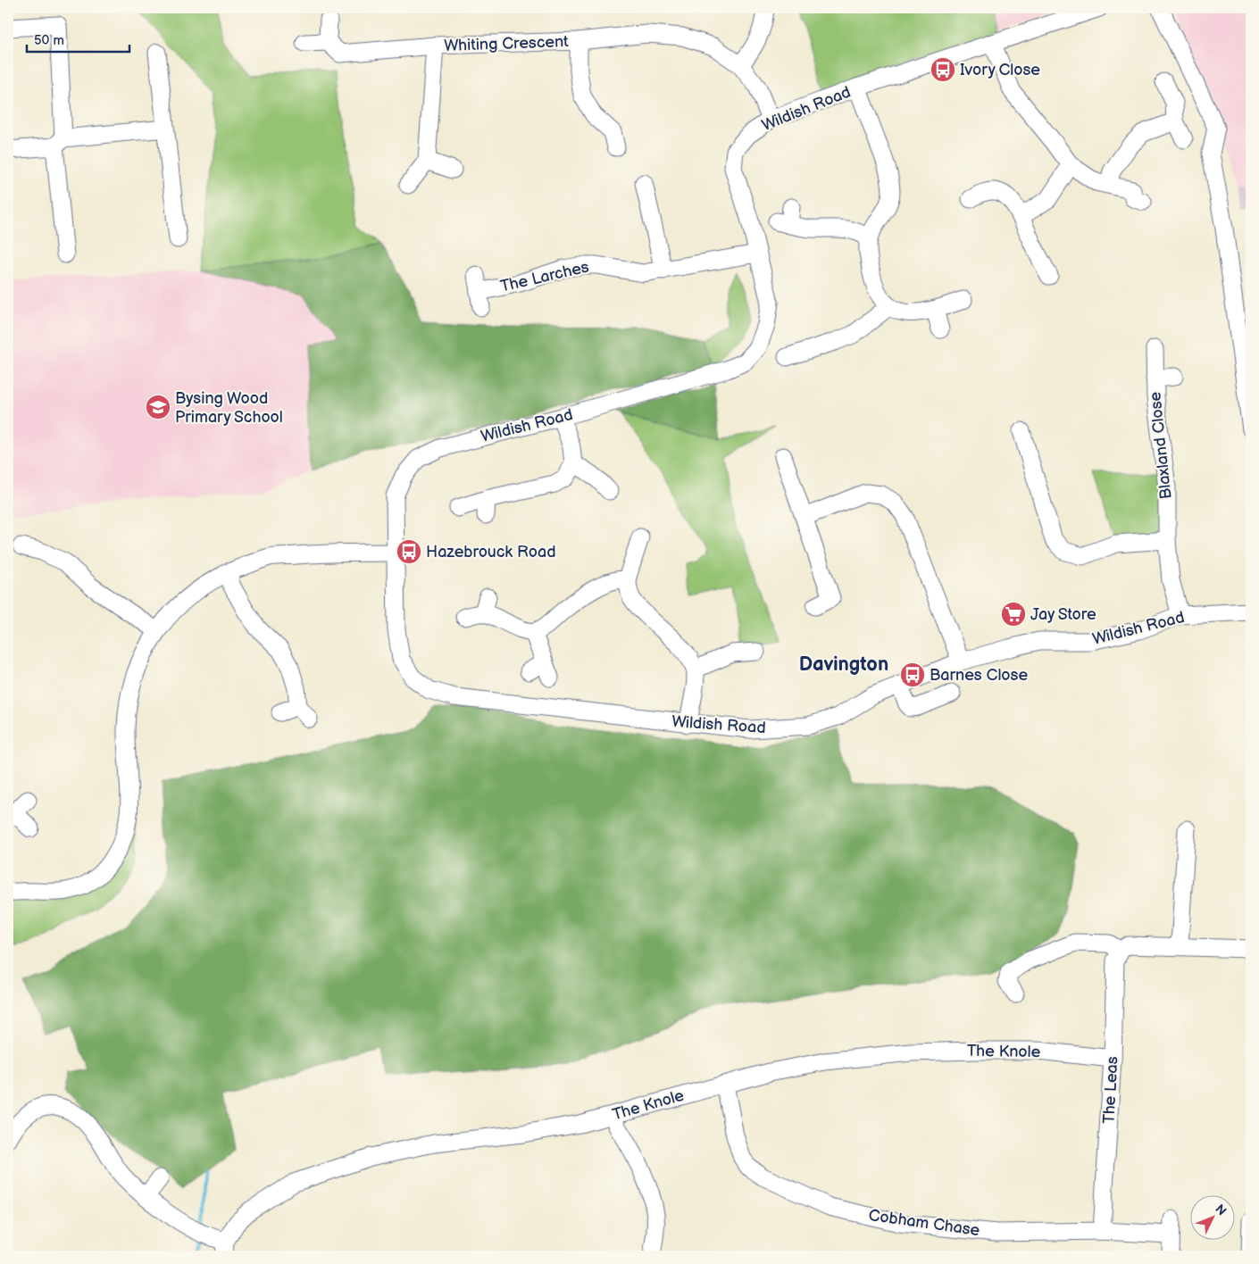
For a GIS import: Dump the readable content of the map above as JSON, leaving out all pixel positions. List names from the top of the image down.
{
  "streets": {
    "street": [
      "Whiting Crescent",
      "Wildish Road",
      "The Larches",
      "Blaxland Close",
      "The Knole",
      "The Leas",
      "Cobham Chase"
    ]
  },
  "crossings": [
    ["Whiting Crescent", "Wildish Road"],
    ["Wildish Road", "The Larches"],
    ["Wildish Road", "Blaxland Close"],
    ["The Knole", "The Leas"],
    ["The Knole", "Cobham Chase"],
    ["The Leas", "Cobham Chase"]
  ],
  "districts": ["Davington"],
  "places": {
    "bus stop": ["Ivory Close", "Hazebrouck Road", "Barnes Close"],
    "school or university": ["Bysing Wood Primary School"],
    "supermarket": ["Jay Store"]
  },
  "scale_bar": "50 m",
  "north": "top right"
}
